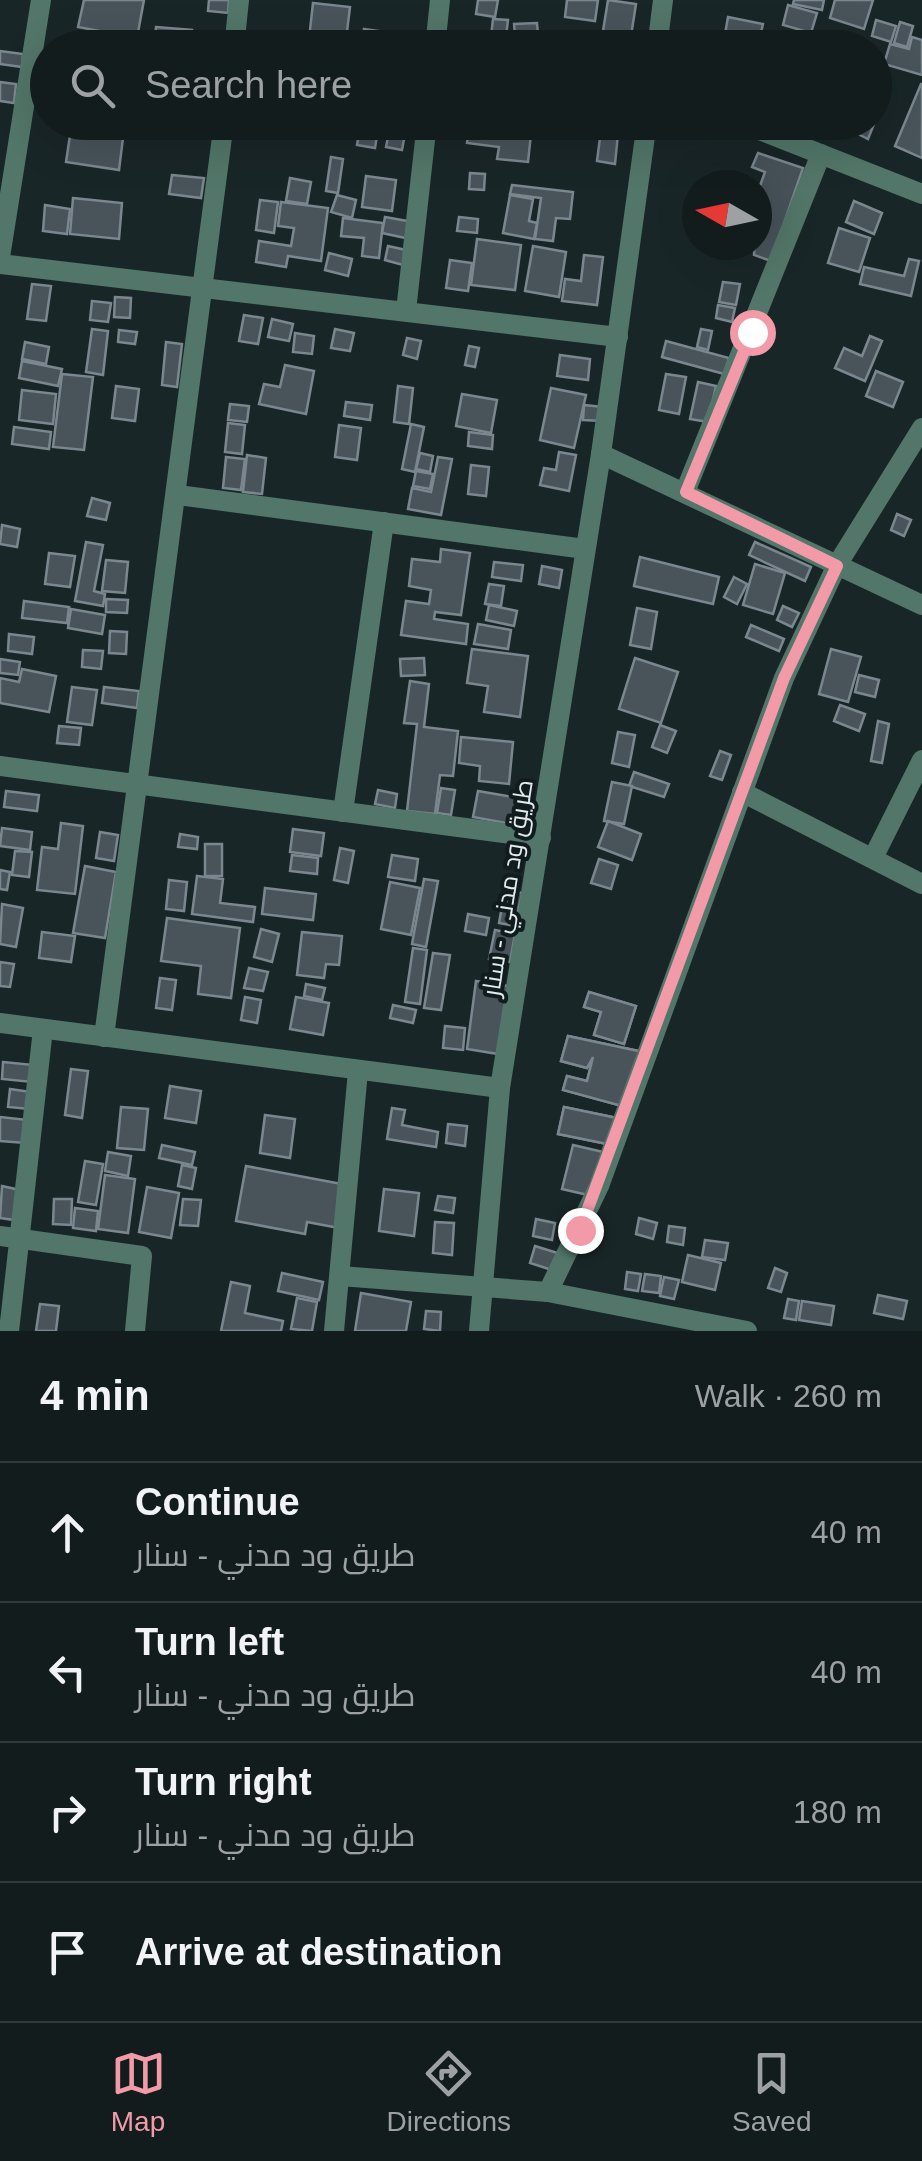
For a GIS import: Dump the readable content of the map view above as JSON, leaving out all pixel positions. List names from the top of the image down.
{
  "streets": {
    "street": ["طريق ود مدني - سنار"]
  },
  "north": "left",
  "page": {
    "search": "Search here",
    "heading": ["4 min", "Walk · 260 m"],
    "list": [
      ["Continue", "طريق ود مدني - سنار", "40 m"],
      ["Turn left", "طريق ود مدني - سنار", "40 m"],
      ["Turn right", "طريق ود مدني - سنار", "180 m"],
      "Arrive at destination"
    ],
    "nav": ["Map", "Directions", "Saved"]
  }
}
